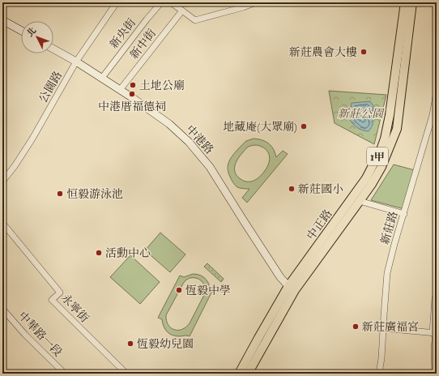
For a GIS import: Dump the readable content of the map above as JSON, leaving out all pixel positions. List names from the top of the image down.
{
  "streets": {
    "main road": ["1甲", "中正路"],
    "street": [
      "新央街",
      "新中街",
      "公園路",
      "中港路",
      "新莊路",
      "永寧街",
      "中華路一段"
    ]
  },
  "crossings": [
    ["新央街", "中港路"],
    ["新中街", "中港路"],
    ["公園路", "中港路"],
    ["中港路", "中正路"]
  ],
  "parks": ["新莊公園"],
  "places": [
    "新莊農會大樓",
    "土地公廟",
    "中港厝福德祠",
    "地藏庵(大眾廟)",
    "新莊國小",
    "恒毅游泳池",
    "活動中心",
    "恆毅中學",
    "新莊廣福宮",
    "恆毅幼兒園"
  ],
  "north": "top left"
}
